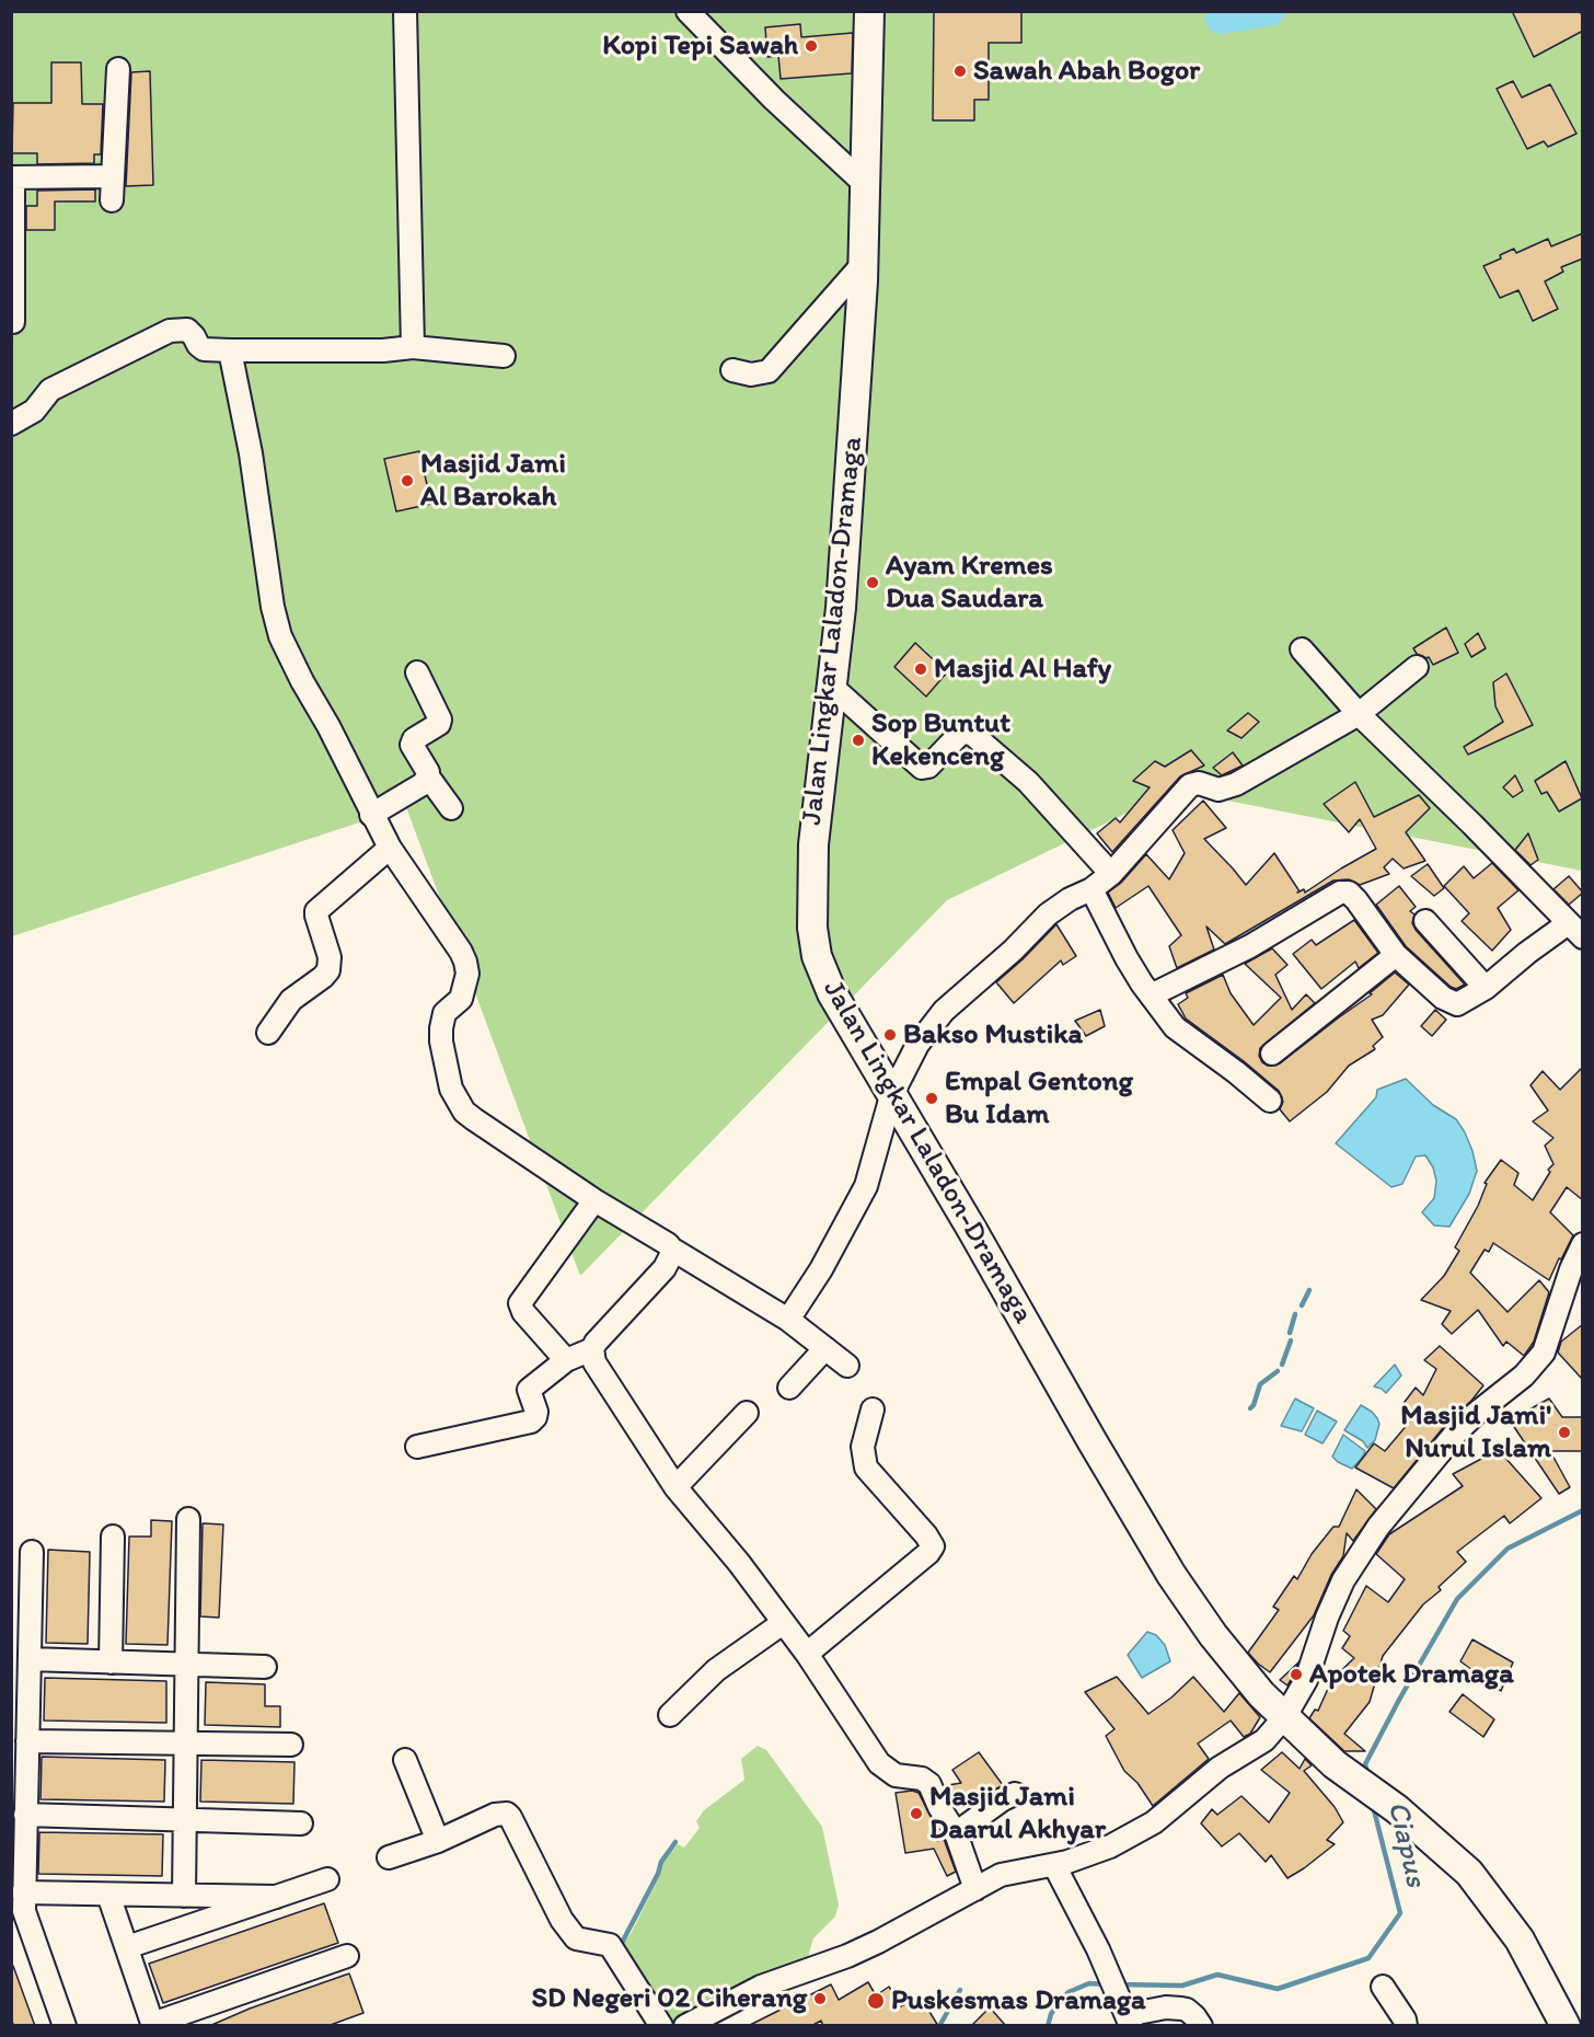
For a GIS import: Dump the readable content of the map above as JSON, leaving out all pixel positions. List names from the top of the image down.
{
  "streets": {
    "main road": ["Jalan Lingkar Laladon-Dramaga"]
  },
  "water": ["Ciapus"],
  "places": [
    "Kopi Tepi Sawah",
    "Sawah Abah Bogor",
    "Masjid Jami Al Barokah",
    "Ayam Kremes Dua Saudara",
    "Masjid Al Hafy",
    "Sop Buntut Kekenceng",
    "Bakso Mustika",
    "Empal Gentong Bu Idam",
    "Masjid Jami' Nurul Islam",
    "Apotek Dramaga",
    "Masjid Jami Daarul Akhyar",
    "SD Negeri 02 Ciherang",
    "Puskesmas Dramaga"
  ]
}
